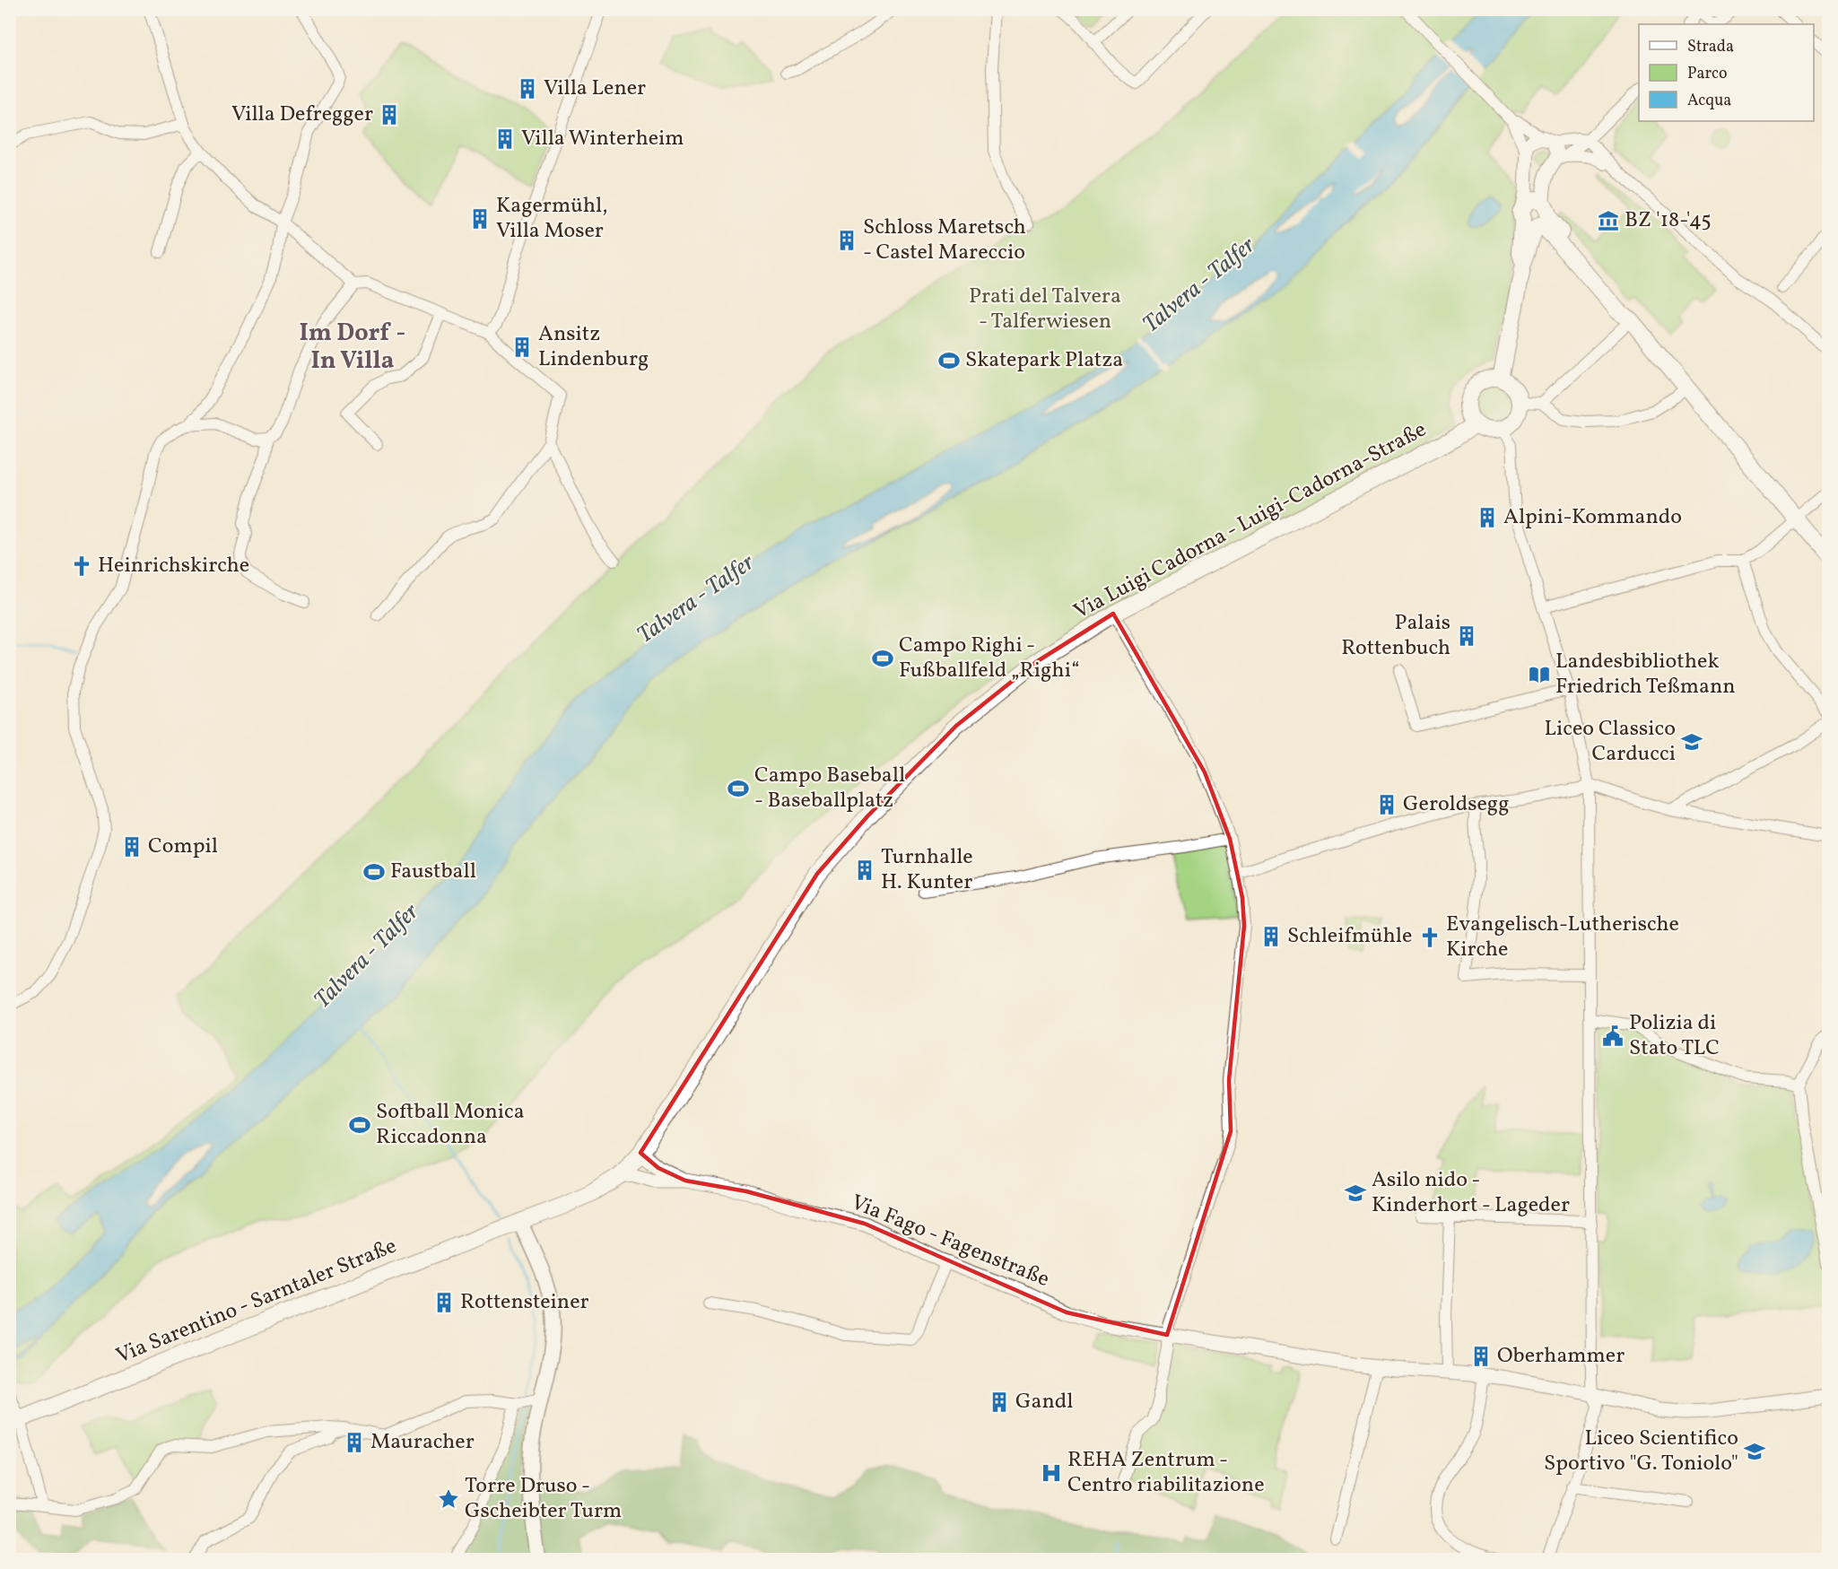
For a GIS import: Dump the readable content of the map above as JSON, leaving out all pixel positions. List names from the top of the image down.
{
  "streets": {
    "main road": ["Via Luigi Cadorna - Luigi-Cadorna-Straße", "Via Sarentino - Sarntaler Straße"],
    "street": ["Via Fago - Fagenstraße"]
  },
  "crossings": [
    ["Via Luigi Cadorna - Luigi-Cadorna-Straße", "Via Fago - Fagenstraße"],
    ["Via Luigi Cadorna - Luigi-Cadorna-Straße", "Via Sarentino - Sarntaler Straße"],
    ["Via Fago - Fagenstraße", "Via Sarentino - Sarntaler Straße"]
  ],
  "districts": ["Im Dorf - In Villa"],
  "water": ["Talvera - Talfer"],
  "parks": ["Prati del Talvera - Talferwiesen"],
  "places": {
    "building": [
      "Villa Lener",
      "Villa Defregger",
      "Villa Winterheim",
      "Kagermühl, Villa Moser",
      "Schloss Maretsch - Castel Mareccio",
      "Ansitz Lindenburg",
      "Alpini-Kommando",
      "Palais Rottenbuch",
      "Geroldsegg",
      "Compil",
      "Turnhalle H. Kunter",
      "Schleifmühle",
      "Rottensteiner",
      "Oberhammer",
      "Gandl",
      "Mauracher"
    ],
    "museum": ["BZ '18-'45"],
    "sports": [
      "Skatepark Platza",
      "Campo Righi - Fußballfeld „Righi“",
      "Campo Baseball - Baseballplatz",
      "Faustball",
      "Softball Monica Riccadonna"
    ],
    "church": ["Heinrichskirche", "Evangelisch-Lutherische Kirche"],
    "library": ["Landesbibliothek Friedrich Teßmann"],
    "school or university": ["Liceo Classico Carducci", "Asilo nido - Kinderhort - Lageder", "Liceo Scientifico Sportivo \"G. Toniolo\""],
    "public building": ["Polizia di Stato TLC"],
    "hospital": ["REHA Zentrum - Centro riabilitazione"],
    "place": ["Torre Druso - Gscheibter Turm"]
  },
  "legend": ["Strada", "Parco", "Acqua"]
}
